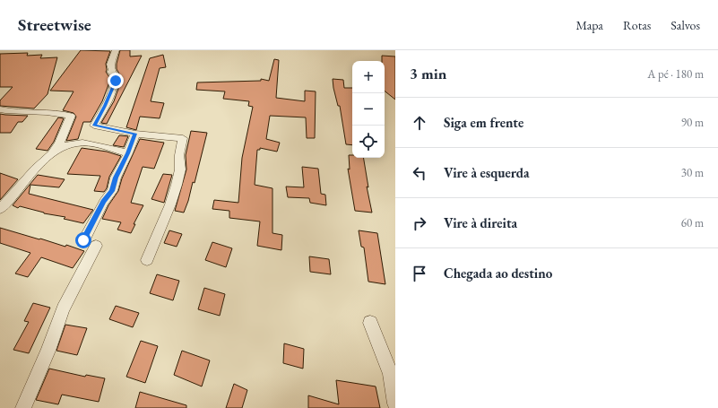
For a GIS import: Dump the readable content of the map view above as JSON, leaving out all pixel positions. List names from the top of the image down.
{
  "page": {
    "header": "Streetwise",
    "nav": ["Mapa", "Rotas", "Salvos"],
    "heading": ["3 min", "A pé · 180 m"],
    "map_buttons": ["+", "−"],
    "list": [
      ["Siga em frente", "90 m"],
      ["Vire à esquerda", "30 m"],
      ["Vire à direita", "60 m"],
      "Chegada ao destino"
    ]
  }
}
